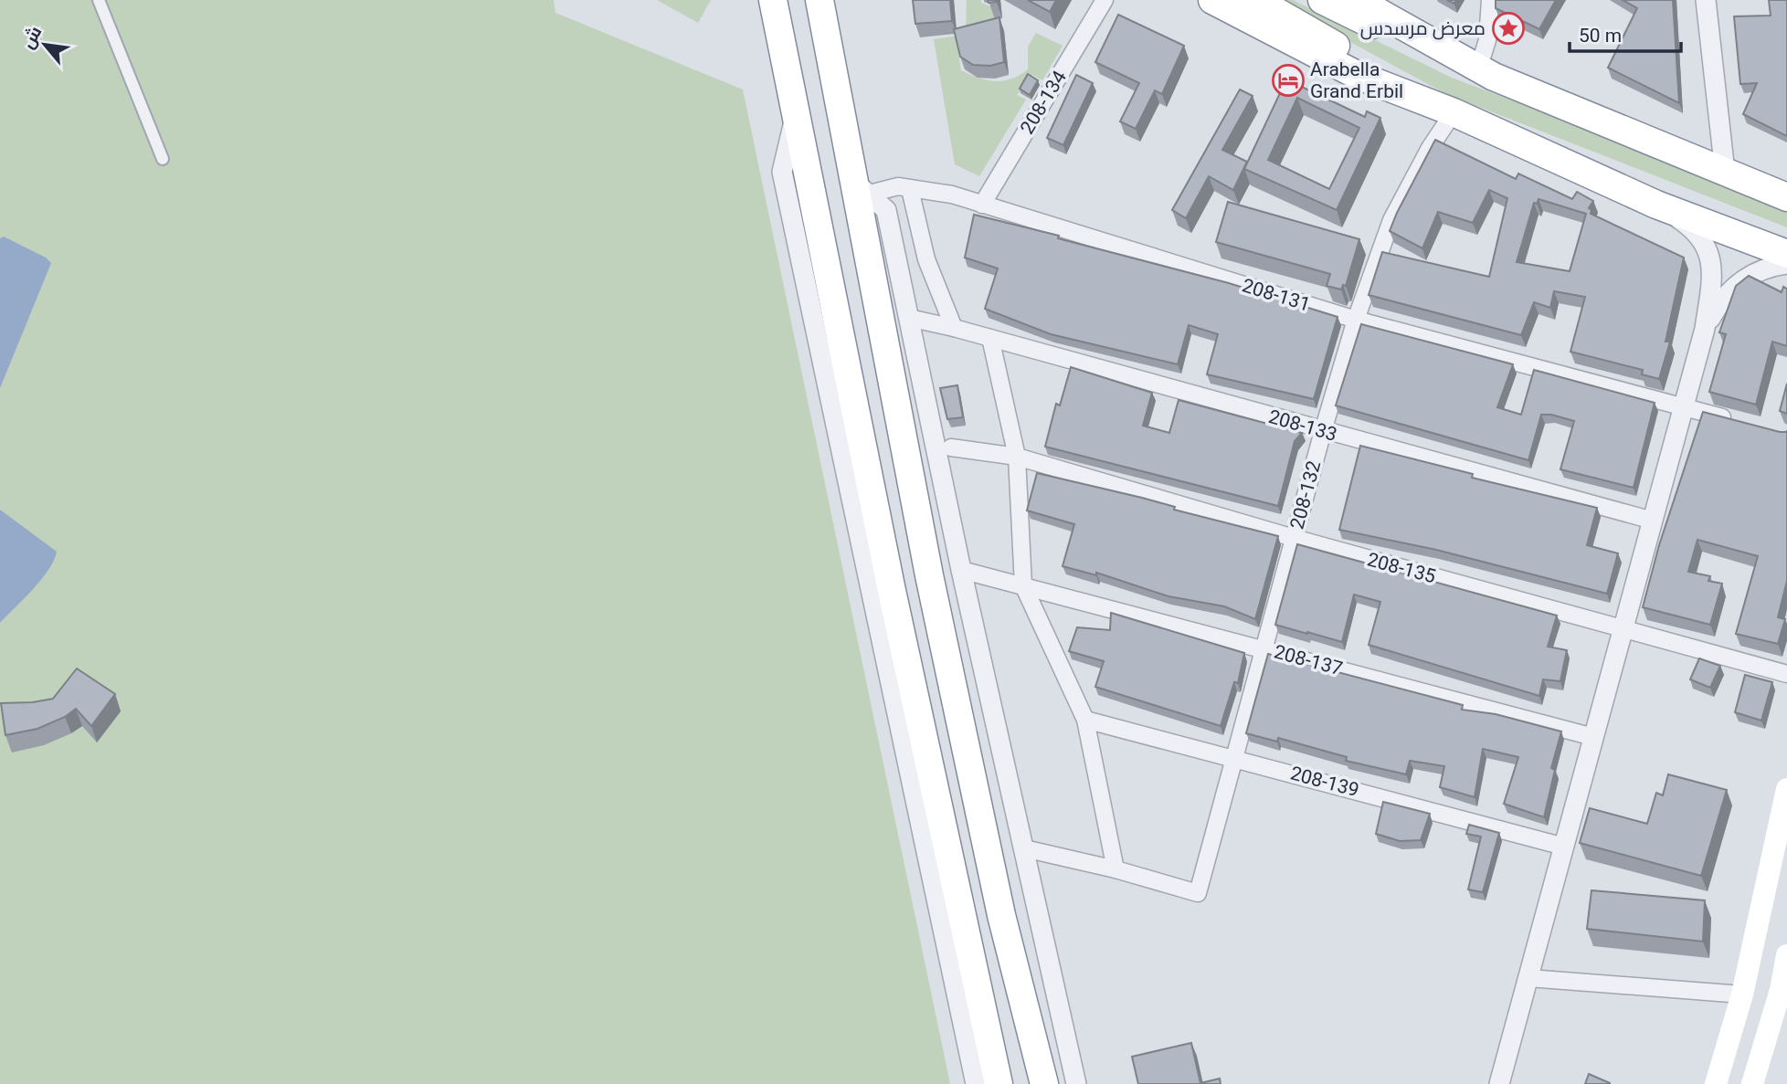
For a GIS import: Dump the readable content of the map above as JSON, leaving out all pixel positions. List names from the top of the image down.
{
  "streets": {
    "street": [
      "208-134",
      "208-131",
      "208-133",
      "208-132",
      "208-135",
      "208-137",
      "208-139"
    ]
  },
  "crossings": [
    ["208-134", "208-131"],
    ["208-131", "208-132"],
    ["208-133", "208-132"],
    ["208-132", "208-135"],
    ["208-132", "208-137"],
    ["208-132", "208-139"]
  ],
  "places": {
    "place": ["معرض مرسدس"],
    "hotel": ["Arabella Grand Erbil"]
  },
  "scale_bar": "50 m",
  "north": "top left"
}
